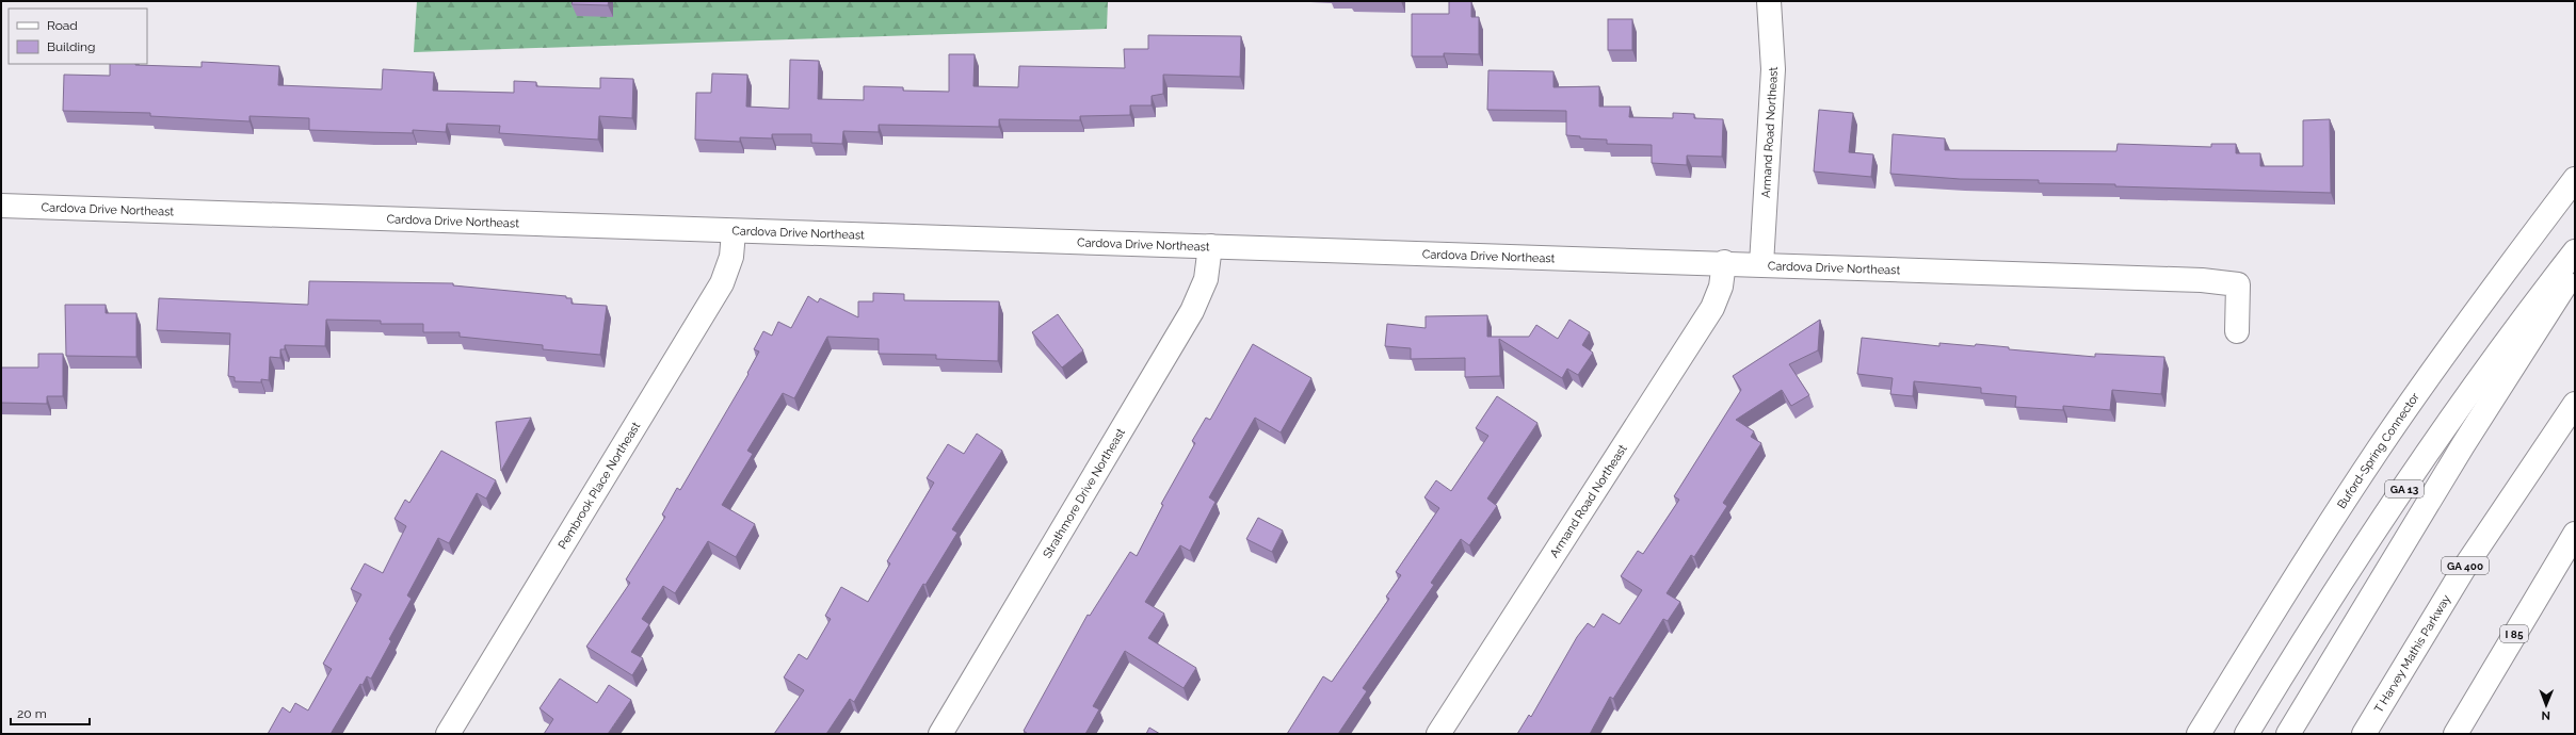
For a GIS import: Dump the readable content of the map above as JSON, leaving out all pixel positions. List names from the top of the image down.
{
  "streets": {
    "main road": [
      "Armand Road Northeast",
      "Cardova Drive Northeast",
      "Buford-Spring Connector",
      "Pembrook Place Northeast",
      "GA 13",
      "Strathmore Drive Northeast",
      "GA 400",
      "I 85",
      "T Harvey Mathis Parkway"
    ]
  },
  "crossings": [
    ["Armand Road Northeast", "Cardova Drive Northeast"],
    ["Cardova Drive Northeast", "Pembrook Place Northeast"],
    ["Cardova Drive Northeast", "Strathmore Drive Northeast"]
  ],
  "legend": ["Road", "Building"],
  "scale_bar": "20 m",
  "north": "bottom"
}
